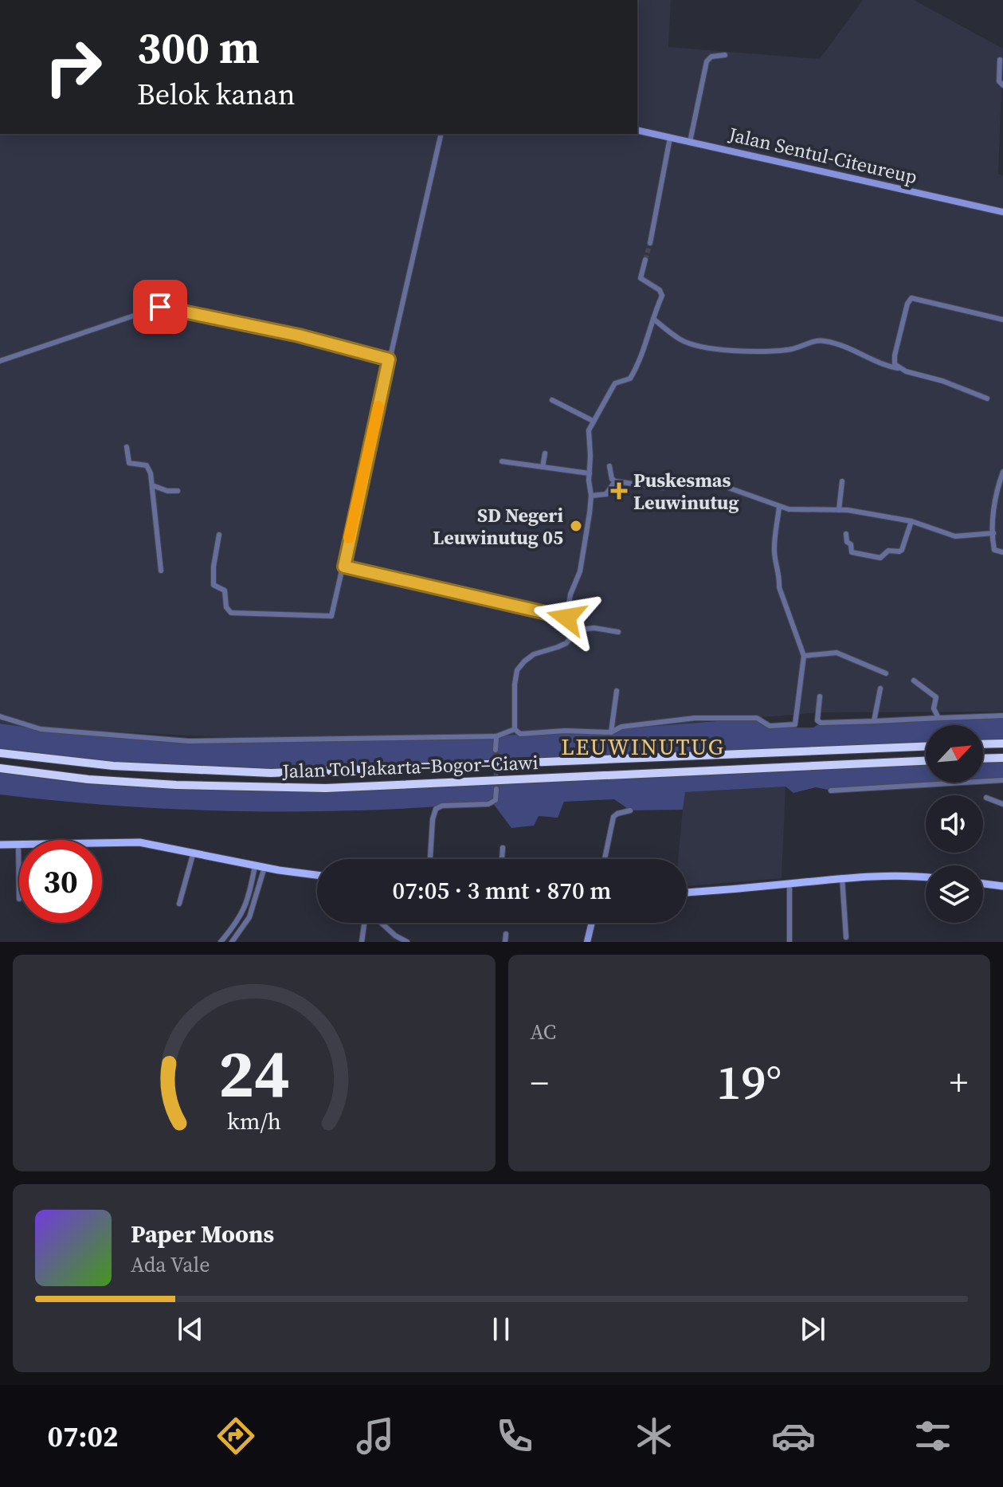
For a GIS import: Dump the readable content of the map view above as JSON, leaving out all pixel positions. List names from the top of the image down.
{
  "streets": {
    "highway": ["Jalan Tol Jakarta–Bogor–Ciawi"],
    "street": ["Jalan Sentul-Citeureup"]
  },
  "districts": ["LEUWINUTUG"],
  "places": {
    "health": ["Puskesmas Leuwinutug"],
    "other": ["SD Negeri Leuwinutug 05"]
  },
  "north": "top right",
  "page": {
    "turn": ["300 m", "Belok kanan"],
    "limit": "30",
    "trip": "07:05 · 3 mnt · 870 m",
    "tile": "AC",
    "heat": ["−", "19°", "+"],
    "song": ["Paper Moons", "Ada Vale"],
    "tabs": "07:02",
    "gauge": ["24", "km/h"]
  }
}
